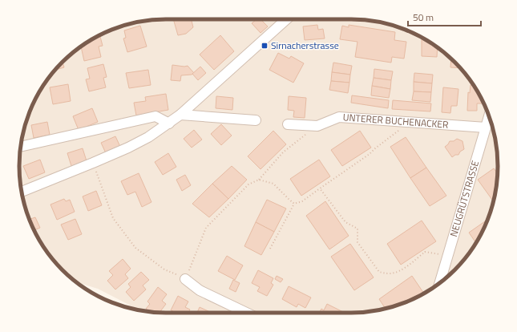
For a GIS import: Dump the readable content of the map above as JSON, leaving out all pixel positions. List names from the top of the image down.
{
  "streets": {
    "street": ["UNTERER BUCHENACKER", "NEUGRÜTSTRASSE"]
  },
  "crossings": [
    ["UNTERER BUCHENACKER", "NEUGRÜTSTRASSE"]
  ],
  "places": {
    "transit": ["Sirnacherstrasse"]
  },
  "scale_bar": "50 m"
}
